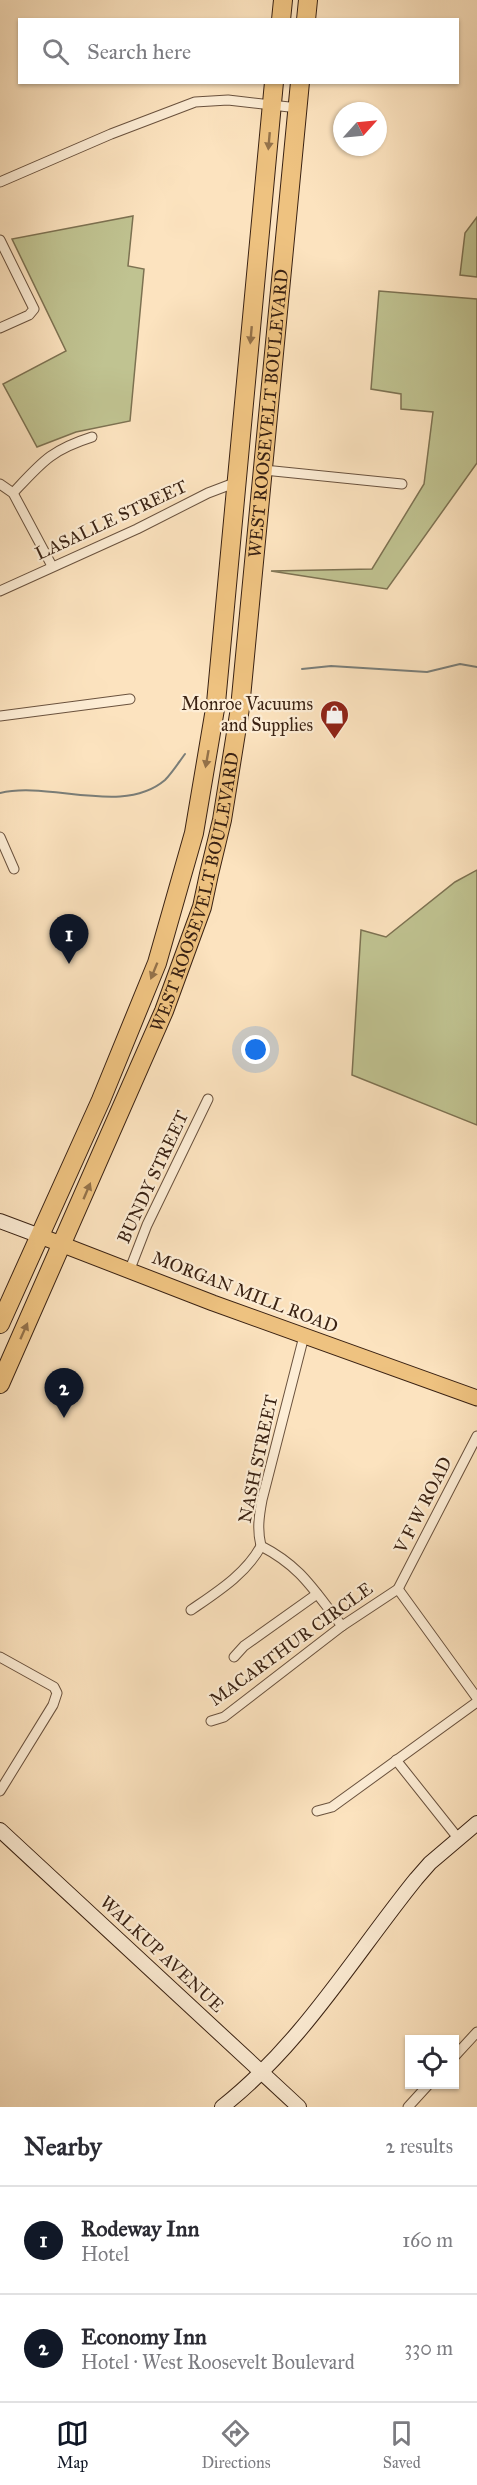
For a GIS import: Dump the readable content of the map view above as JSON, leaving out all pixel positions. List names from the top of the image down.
{
  "streets": {
    "highway": ["WEST ROOSEVELT BOULEVARD"],
    "main road": ["MORGAN MILL ROAD"],
    "street": [
      "LASALLE STREET",
      "BUNDY STREET",
      "NASH STREET",
      "V F W ROAD",
      "MACARTHUR CIRCLE",
      "WALKUP AVENUE"
    ]
  },
  "crossings": [
    ["WEST ROOSEVELT BOULEVARD", "LASALLE STREET"],
    ["WEST ROOSEVELT BOULEVARD", "MORGAN MILL ROAD"],
    ["BUNDY STREET", "MORGAN MILL ROAD"],
    ["MORGAN MILL ROAD", "NASH STREET"],
    ["NASH STREET", "MACARTHUR CIRCLE"],
    ["V F W ROAD", "MACARTHUR CIRCLE"]
  ],
  "places": {
    "shop": ["Monroe Vacuums and Supplies"]
  },
  "north": "top right",
  "page": {
    "search": "Search here",
    "pins": ["1", "2"],
    "heading": ["Nearby", "2 results"],
    "list": [
      {
        "mark": "1",
        "name": "Rodeway Inn",
        "note": "Hotel",
        "value": "160 m"
      },
      {
        "mark": "2",
        "name": "Economy Inn",
        "note": "Hotel · West Roosevelt Boulevard",
        "value": "330 m"
      }
    ],
    "nav": ["Map", "Directions", "Saved"]
  }
}
